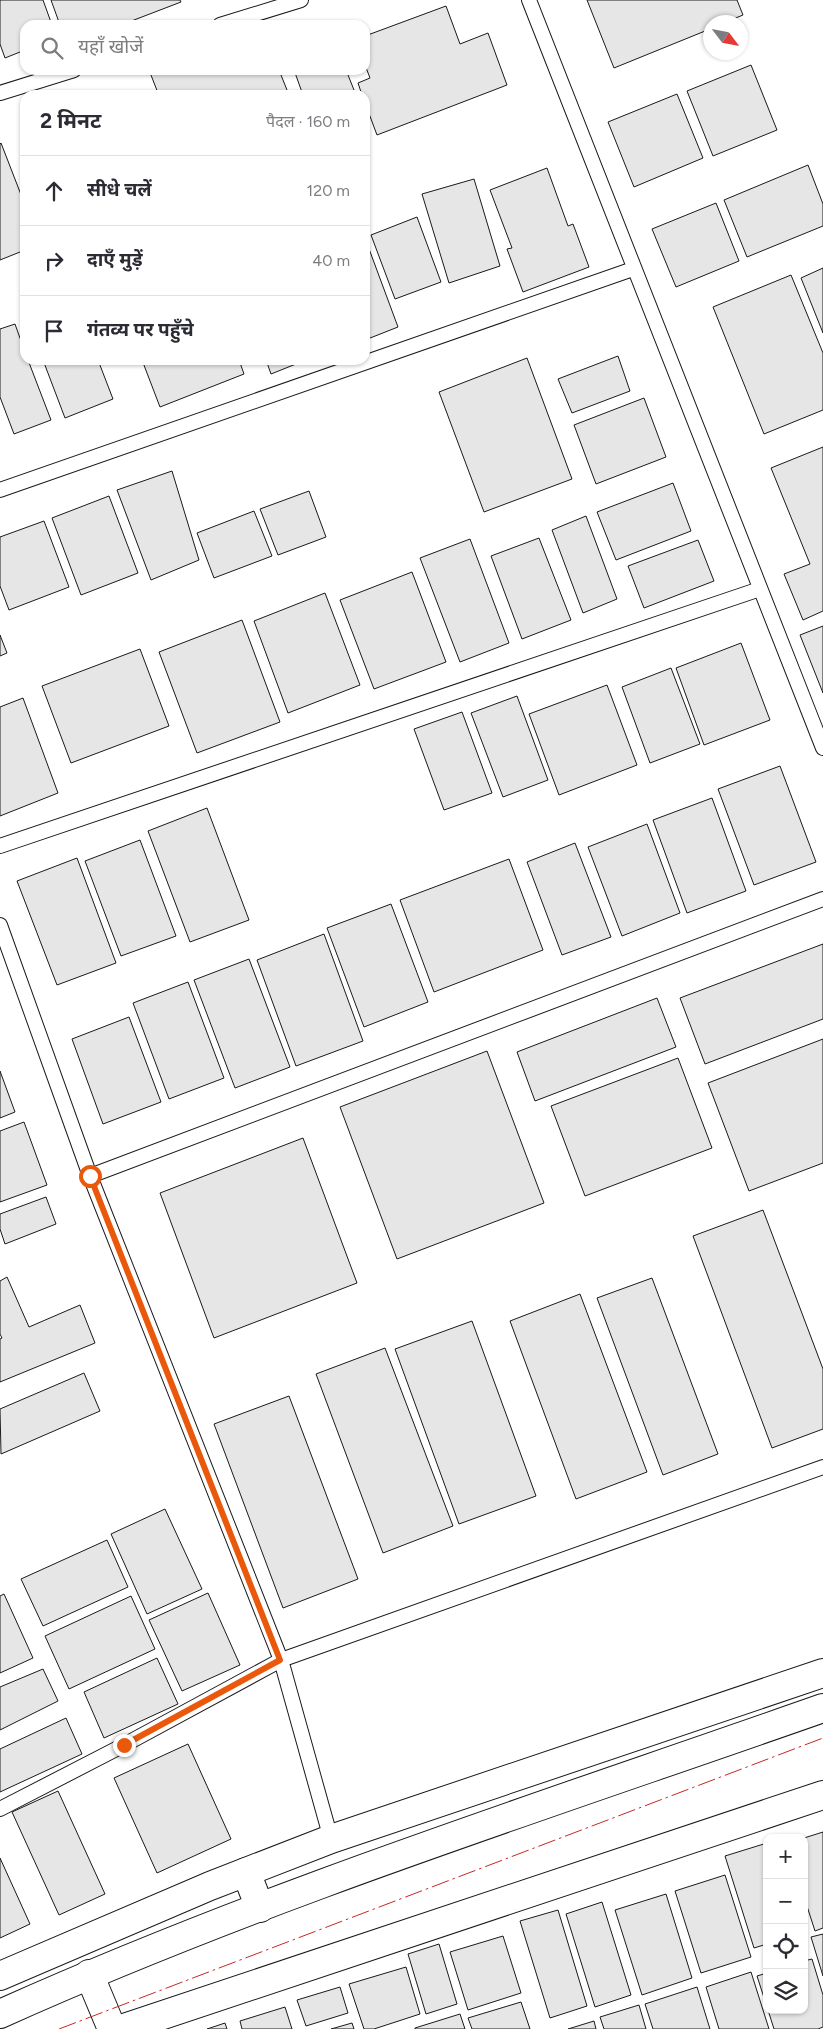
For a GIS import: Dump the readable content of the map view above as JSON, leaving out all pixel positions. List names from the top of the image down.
{
  "north": "bottom right",
  "page": {
    "search": "यहाँ खोजें",
    "heading": ["2 मिनट", "पैदल · 160 m"],
    "list": [
      ["सीधे चलें", "120 m"],
      ["दाएँ मुड़ें", "40 m"],
      "गंतव्य पर पहुँचे"
    ],
    "map_buttons": ["+", "−"]
  }
}
